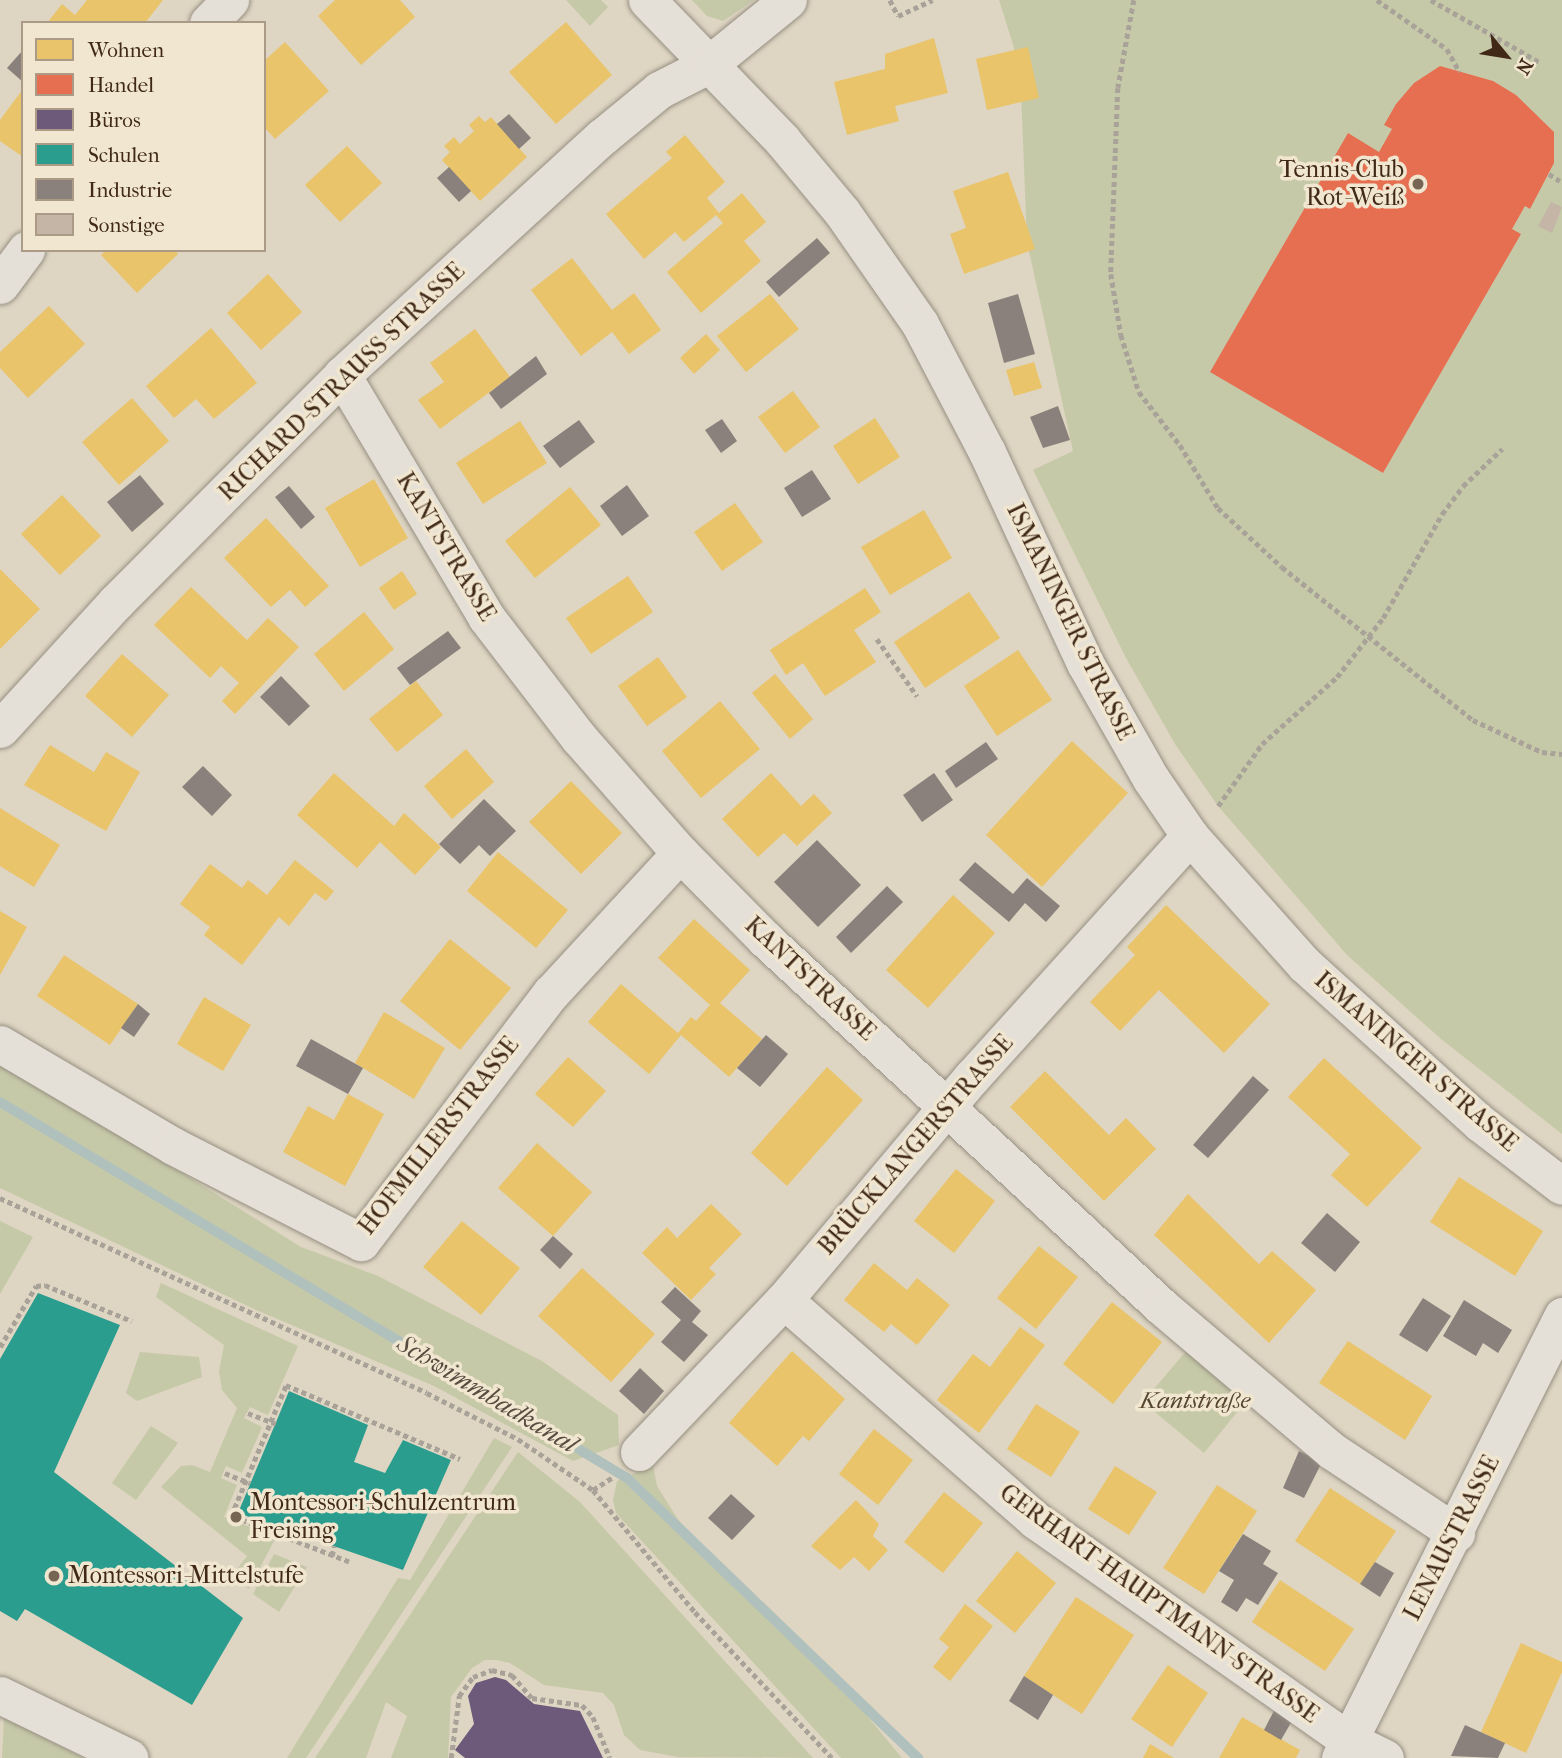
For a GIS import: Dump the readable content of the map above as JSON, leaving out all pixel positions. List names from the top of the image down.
{
  "streets": {
    "street": [
      "RICHARD-STRAUSS-STRASSE",
      "KANTSTRASSE",
      "ISMANINGER STRASSE",
      "HOFMILLERSTRASSE",
      "BRÜCKLANGERSTRASSE",
      "LENAUSTRASSE",
      "GERHART-HAUPTMANN-STRASSE"
    ]
  },
  "crossings": [
    ["RICHARD-STRAUSS-STRASSE", "KANTSTRASSE"],
    ["RICHARD-STRAUSS-STRASSE", "ISMANINGER STRASSE"],
    ["KANTSTRASSE", "HOFMILLERSTRASSE"],
    ["KANTSTRASSE", "BRÜCKLANGERSTRASSE"],
    ["KANTSTRASSE", "LENAUSTRASSE"],
    ["ISMANINGER STRASSE", "BRÜCKLANGERSTRASSE"],
    ["BRÜCKLANGERSTRASSE", "GERHART-HAUPTMANN-STRASSE"],
    ["LENAUSTRASSE", "GERHART-HAUPTMANN-STRASSE"]
  ],
  "water": ["Schwimmbadkanal"],
  "parks": ["Kantstraße"],
  "places": ["Tennis-Club Rot-Weiß", "Montessori-Schulzentrum Freising", "Montessori-Mittelstufe"],
  "legend": [
    "Wohnen",
    "Handel",
    "Büros",
    "Schulen",
    "Industrie",
    "Sonstige"
  ],
  "north": "bottom right"
}
